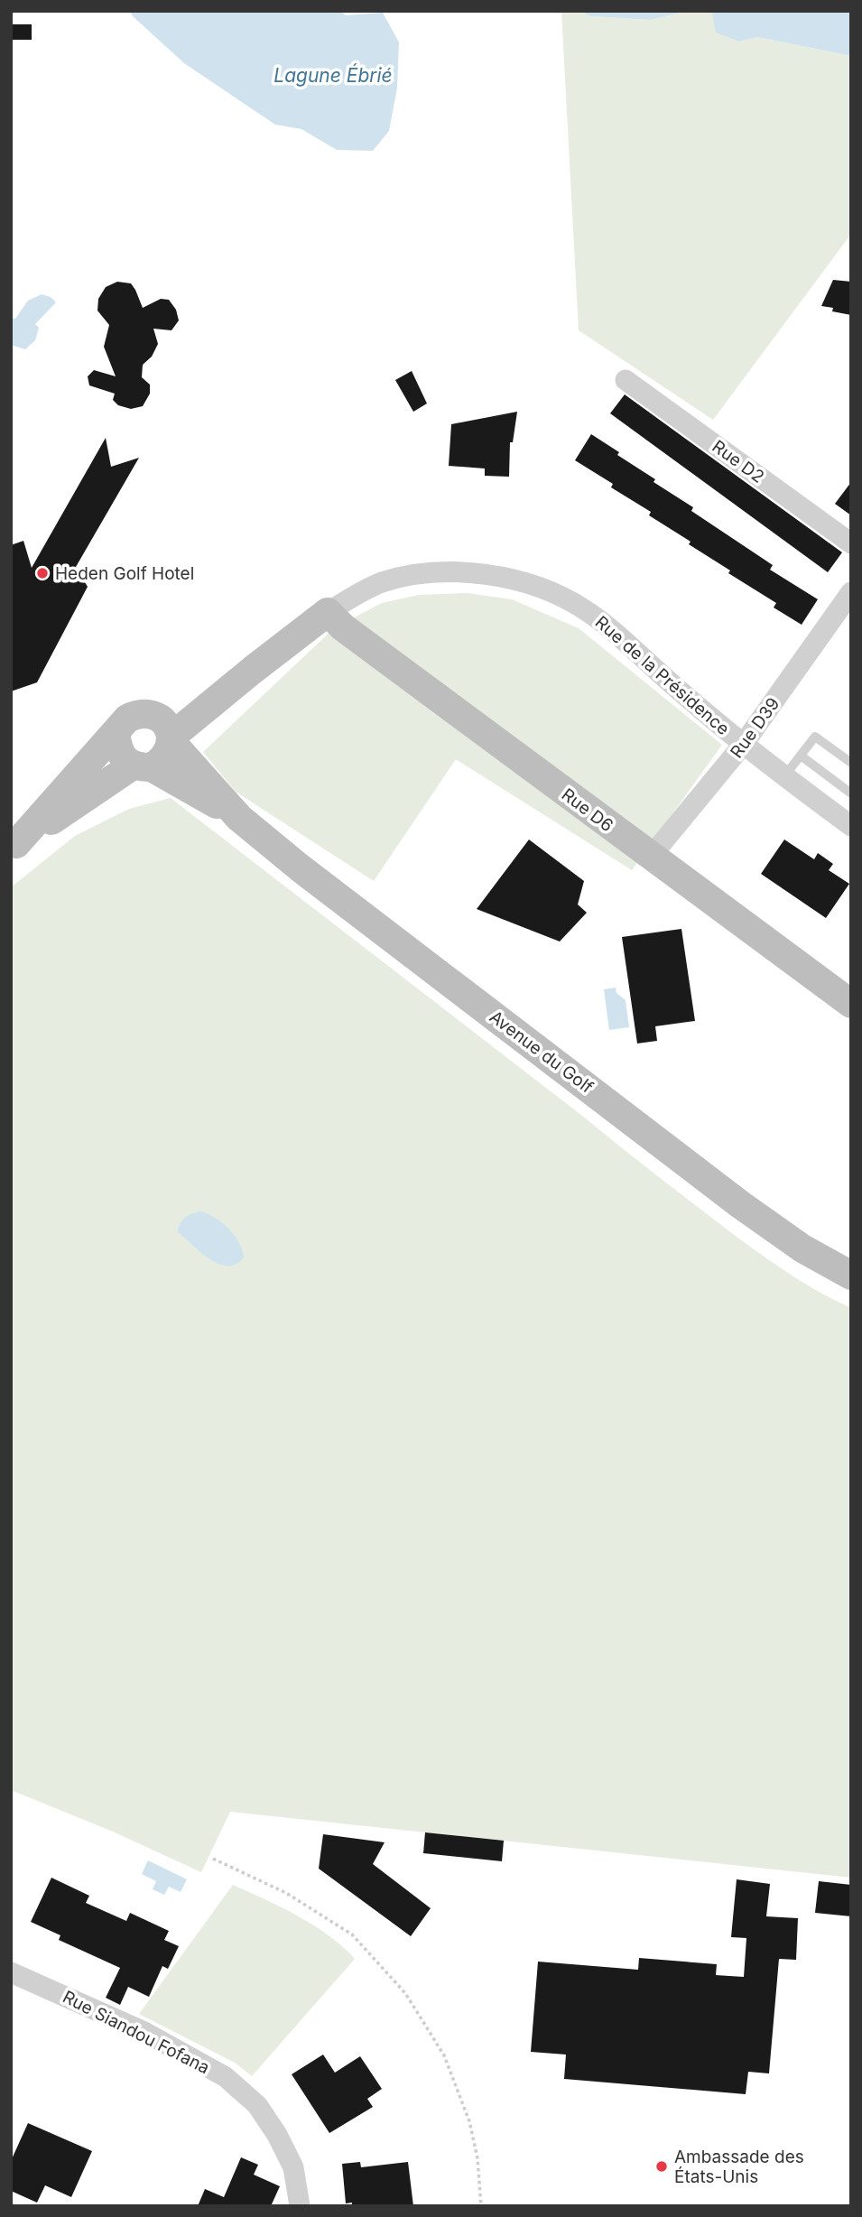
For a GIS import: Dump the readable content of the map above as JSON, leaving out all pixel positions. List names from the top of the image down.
{
  "streets": {
    "main road": ["Rue de la Présidence", "Rue D6", "Avenue du Golf"],
    "street": ["Rue D2", "Rue D39", "Rue Siandou Fofana"]
  },
  "crossings": [
    ["Rue de la Présidence", "Rue D39"],
    ["Rue de la Présidence", "Rue D6"],
    ["Rue de la Présidence", "Avenue du Golf"],
    ["Rue D39", "Rue D6"]
  ],
  "water": ["Lagune Ébrié"],
  "places": ["Heden Golf Hotel", "Ambassade des États-Unis"]
}
